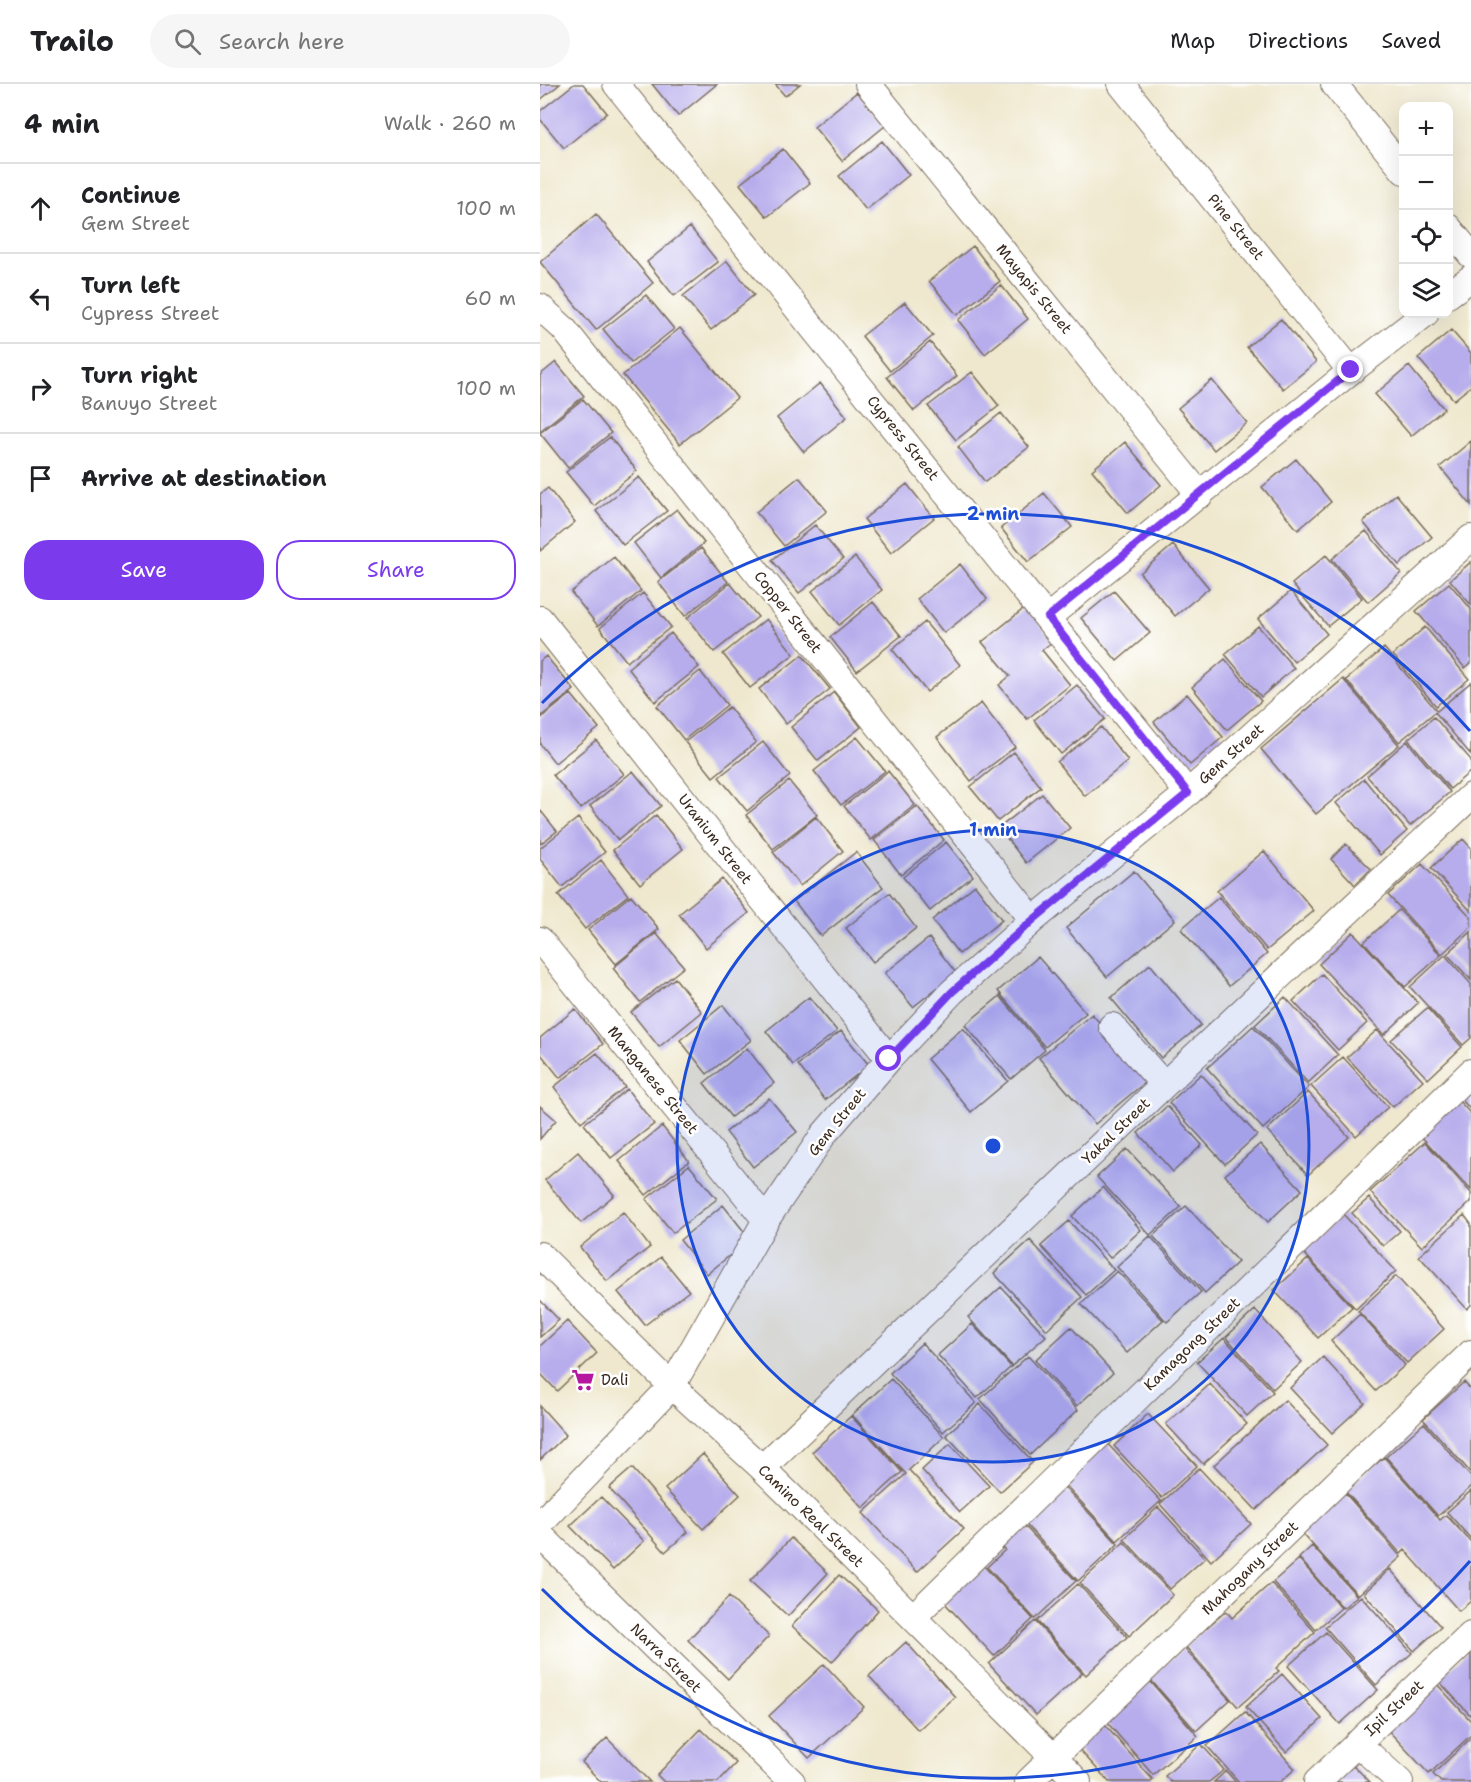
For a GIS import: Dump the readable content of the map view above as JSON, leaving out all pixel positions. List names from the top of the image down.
{
  "streets": {
    "street": [
      "Pine Street",
      "Mayapis Street",
      "Cypress Street",
      "Copper Street",
      "Gem Street",
      "Uranium Street",
      "Manganese Street",
      "Yakal Street",
      "Kamagong Street",
      "Camino Real Street",
      "Mahogany Street",
      "Narra Street",
      "Ipil Street"
    ]
  },
  "crossings": [
    ["Cypress Street", "Gem Street"],
    ["Copper Street", "Gem Street"],
    ["Gem Street", "Uranium Street"],
    ["Gem Street", "Manganese Street"],
    ["Gem Street", "Camino Real Street"],
    ["Yakal Street", "Camino Real Street"],
    ["Kamagong Street", "Camino Real Street"],
    ["Camino Real Street", "Mahogany Street"]
  ],
  "places": {
    "supermarket": ["Dali"]
  },
  "page": {
    "header": "Trailo",
    "search": "Search here",
    "nav": ["Map", "Directions", "Saved"],
    "heading": ["4 min", "Walk · 260 m"],
    "map_buttons": ["+", "−"],
    "list": [
      ["Continue", "Gem Street", "100 m"],
      ["Turn left", "Cypress Street", "60 m"],
      ["Turn right", "Banuyo Street", "100 m"],
      "Arrive at destination"
    ],
    "buttons": ["Save", "Share"]
  },
  "rings": ["2 min", "1 min"]
}
